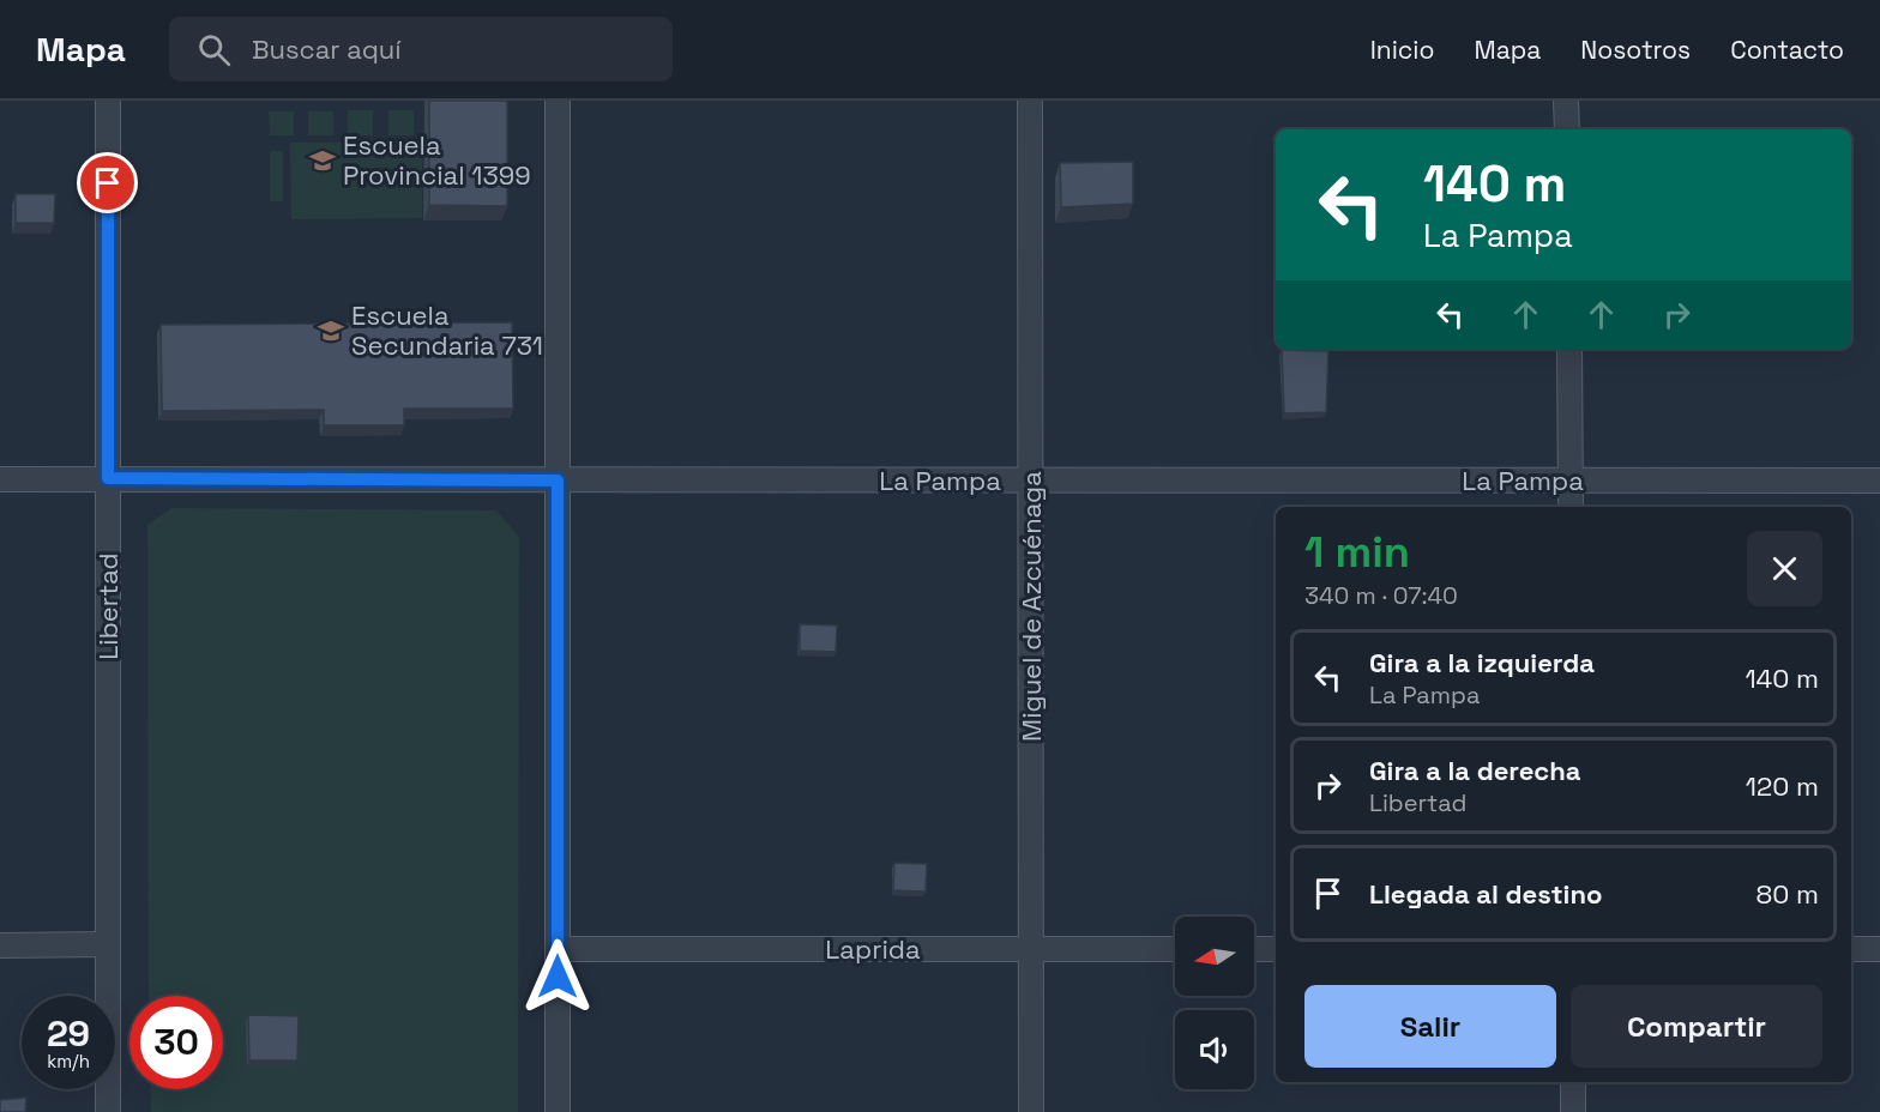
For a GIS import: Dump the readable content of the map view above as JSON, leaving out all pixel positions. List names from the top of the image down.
{
  "streets": {
    "street": [
      "La Pampa",
      "Libertad",
      "Miguel de Azcuénaga",
      "Laprida"
    ]
  },
  "crossings": [
    ["La Pampa", "Libertad"],
    ["La Pampa", "Miguel de Azcuénaga"],
    ["Miguel de Azcuénaga", "Laprida"]
  ],
  "places": {
    "school or university": ["Escuela Provincial 1399", "Escuela Secundaria 731"]
  },
  "north": "left",
  "page": {
    "header": "Mapa",
    "search": "Buscar aquí",
    "nav": [
      "Inicio",
      "Mapa",
      "Nosotros",
      "Contacto"
    ],
    "turn": ["140 m", "La Pampa"],
    "heading": ["1 min", "340 m · 07:40"],
    "list": [
      {
        "name": "Gira a la izquierda",
        "note": "La Pampa",
        "value": "140 m"
      },
      {
        "name": "Gira a la derecha",
        "note": "Libertad",
        "value": "120 m"
      },
      {
        "name": "Llegada al destino",
        "value": "80 m"
      }
    ],
    "buttons": ["Salir", "Compartir"],
    "speed": "29 km/h",
    "limit": "30"
  }
}
